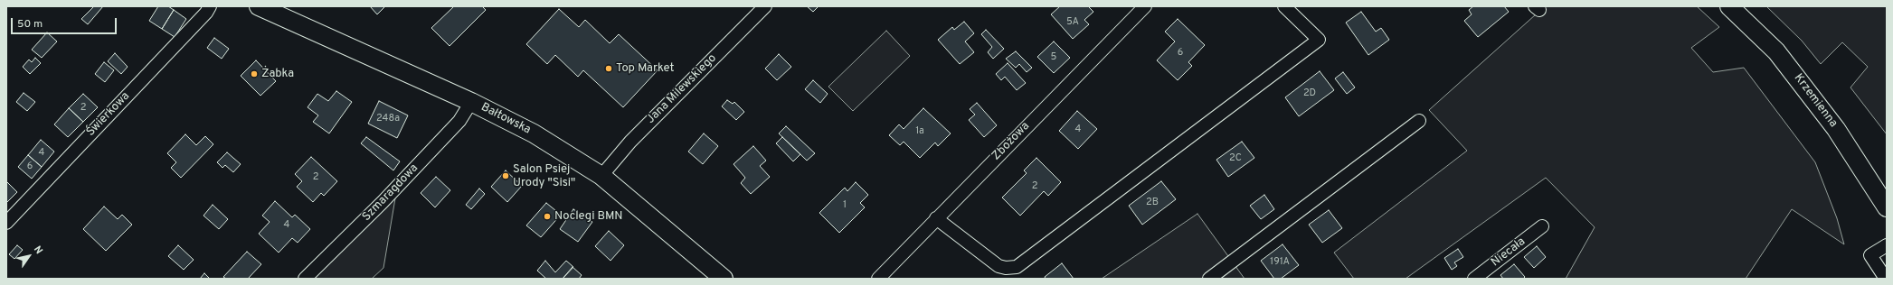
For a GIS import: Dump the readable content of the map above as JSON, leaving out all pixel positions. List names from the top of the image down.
{
  "streets": {
    "main road": ["Krzemienna", "Bałtowska"],
    "street": [
      "Jana Milewskiego",
      "Świerkowa",
      "Zbożowa",
      "Szmaragdowa",
      "Niecała"
    ]
  },
  "crossings": [
    ["Jana Milewskiego", "Bałtowska"],
    ["Bałtowska", "Szmaragdowa"]
  ],
  "places": [
    "Top Market",
    "Żabka",
    "Salon Psiej Urody \"Sisi\"",
    "Noclegi BMN"
  ],
  "house_numbers": [
    "5A",
    "6",
    "5",
    "2D",
    "2",
    "248a",
    "4",
    "1a",
    "4",
    "2C",
    "6",
    "2",
    "2",
    "2B",
    "1",
    "4",
    "191A"
  ],
  "scale_bar": "50 m",
  "north": "top right"
}
